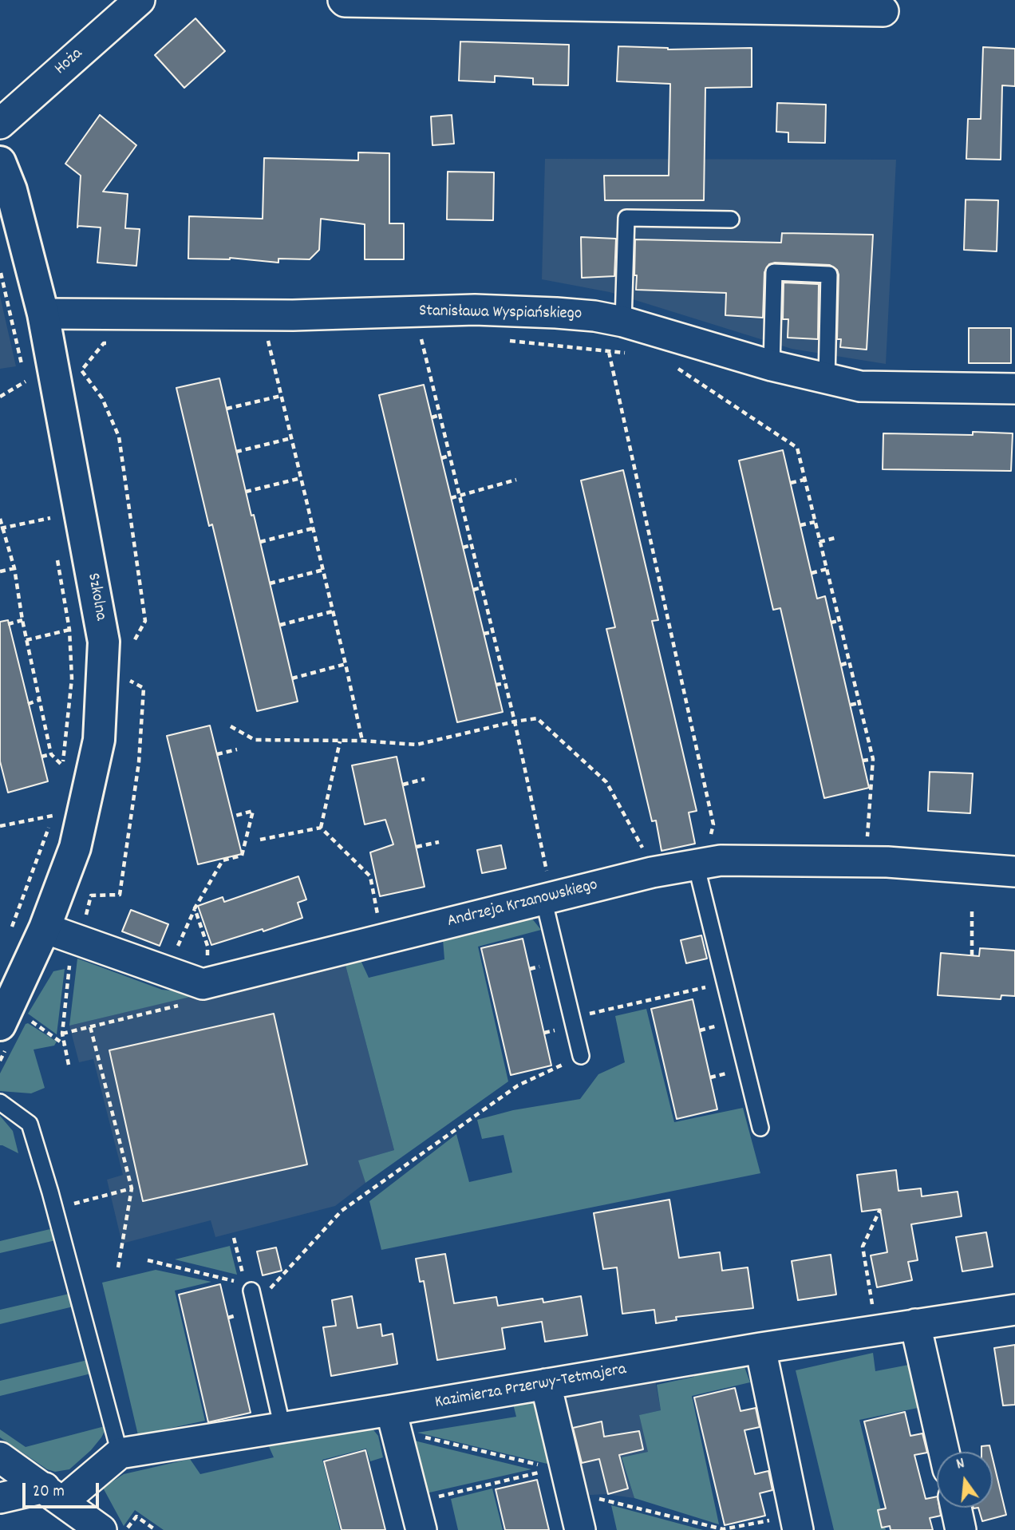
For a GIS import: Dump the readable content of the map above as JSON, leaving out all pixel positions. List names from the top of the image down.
{
  "streets": {
    "street": [
      "Hoża",
      "Stanisława Wyspiańskiego",
      "Szkolna",
      "Andrzeja Krzanowskiego",
      "Kazimierza Przerwy-Tetmajera"
    ]
  },
  "crossings": [
    ["Stanisława Wyspiańskiego", "Szkolna"],
    ["Szkolna", "Andrzeja Krzanowskiego"]
  ],
  "scale_bar": "20 m",
  "north": "top"
}
